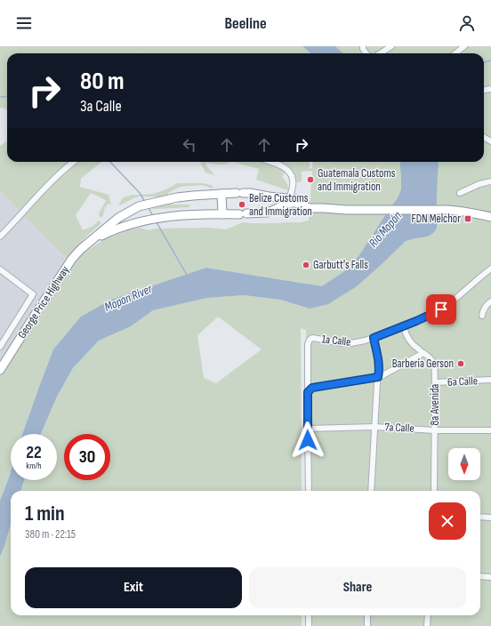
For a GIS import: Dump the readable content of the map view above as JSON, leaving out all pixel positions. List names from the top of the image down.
{
  "streets": {
    "highway": ["George Price Highway"],
    "street": [
      "1a Calle",
      "6a Calle",
      "8a Avenida",
      "7a Calle"
    ]
  },
  "crossings": [
    ["1a Calle", "8a Avenida"],
    ["6a Calle", "8a Avenida"],
    ["8a Avenida", "7a Calle"]
  ],
  "water": ["Río Mopán", "Mopan River"],
  "places": {
    "other": [
      "Guatemala Customs and Immigration",
      "Belize Customs and Immigration",
      "Garbutt's Falls",
      "Barbería Gerson"
    ],
    "transit": ["FDN Melchor"]
  },
  "north": "bottom",
  "page": {
    "header": "Beeline",
    "turn": ["80 m", "3a Calle"],
    "speed": "22 km/h",
    "limit": "30",
    "heading": ["1 min", "380 m · 22:15"],
    "buttons": ["Exit", "Share"]
  }
}
